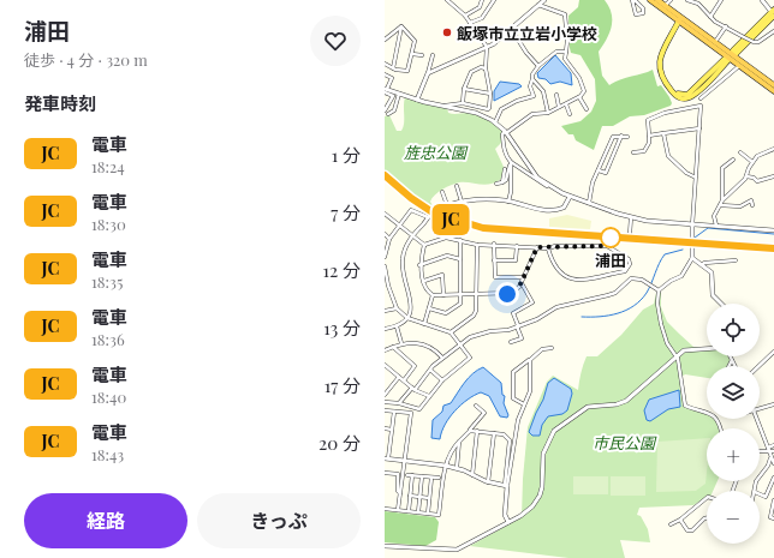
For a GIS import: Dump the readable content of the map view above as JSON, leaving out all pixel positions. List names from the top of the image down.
{
  "parks": ["旌忠公園", "市民公園"],
  "places": ["飯塚市立立岩小学校", "浦田"],
  "page": {
    "heading": [
      ["浦田", "徒歩 · 4 分 · 320 m"],
      "発車時刻"
    ],
    "on_map": "JC",
    "list": [
      {
        "mark": "JC",
        "name": "電車",
        "note": "18:24",
        "value": "1 分"
      },
      {
        "mark": "JC",
        "name": "電車",
        "note": "18:30",
        "value": "7 分"
      },
      {
        "mark": "JC",
        "name": "電車",
        "note": "18:35",
        "value": "12 分"
      },
      {
        "mark": "JC",
        "name": "電車",
        "note": "18:36",
        "value": "13 分"
      },
      {
        "mark": "JC",
        "name": "電車",
        "note": "18:40",
        "value": "17 分"
      },
      {
        "mark": "JC",
        "name": "電車",
        "note": "18:43",
        "value": "20 分"
      }
    ],
    "map_buttons": ["+", "−"],
    "buttons": ["経路", "きっぷ"]
  }
}
